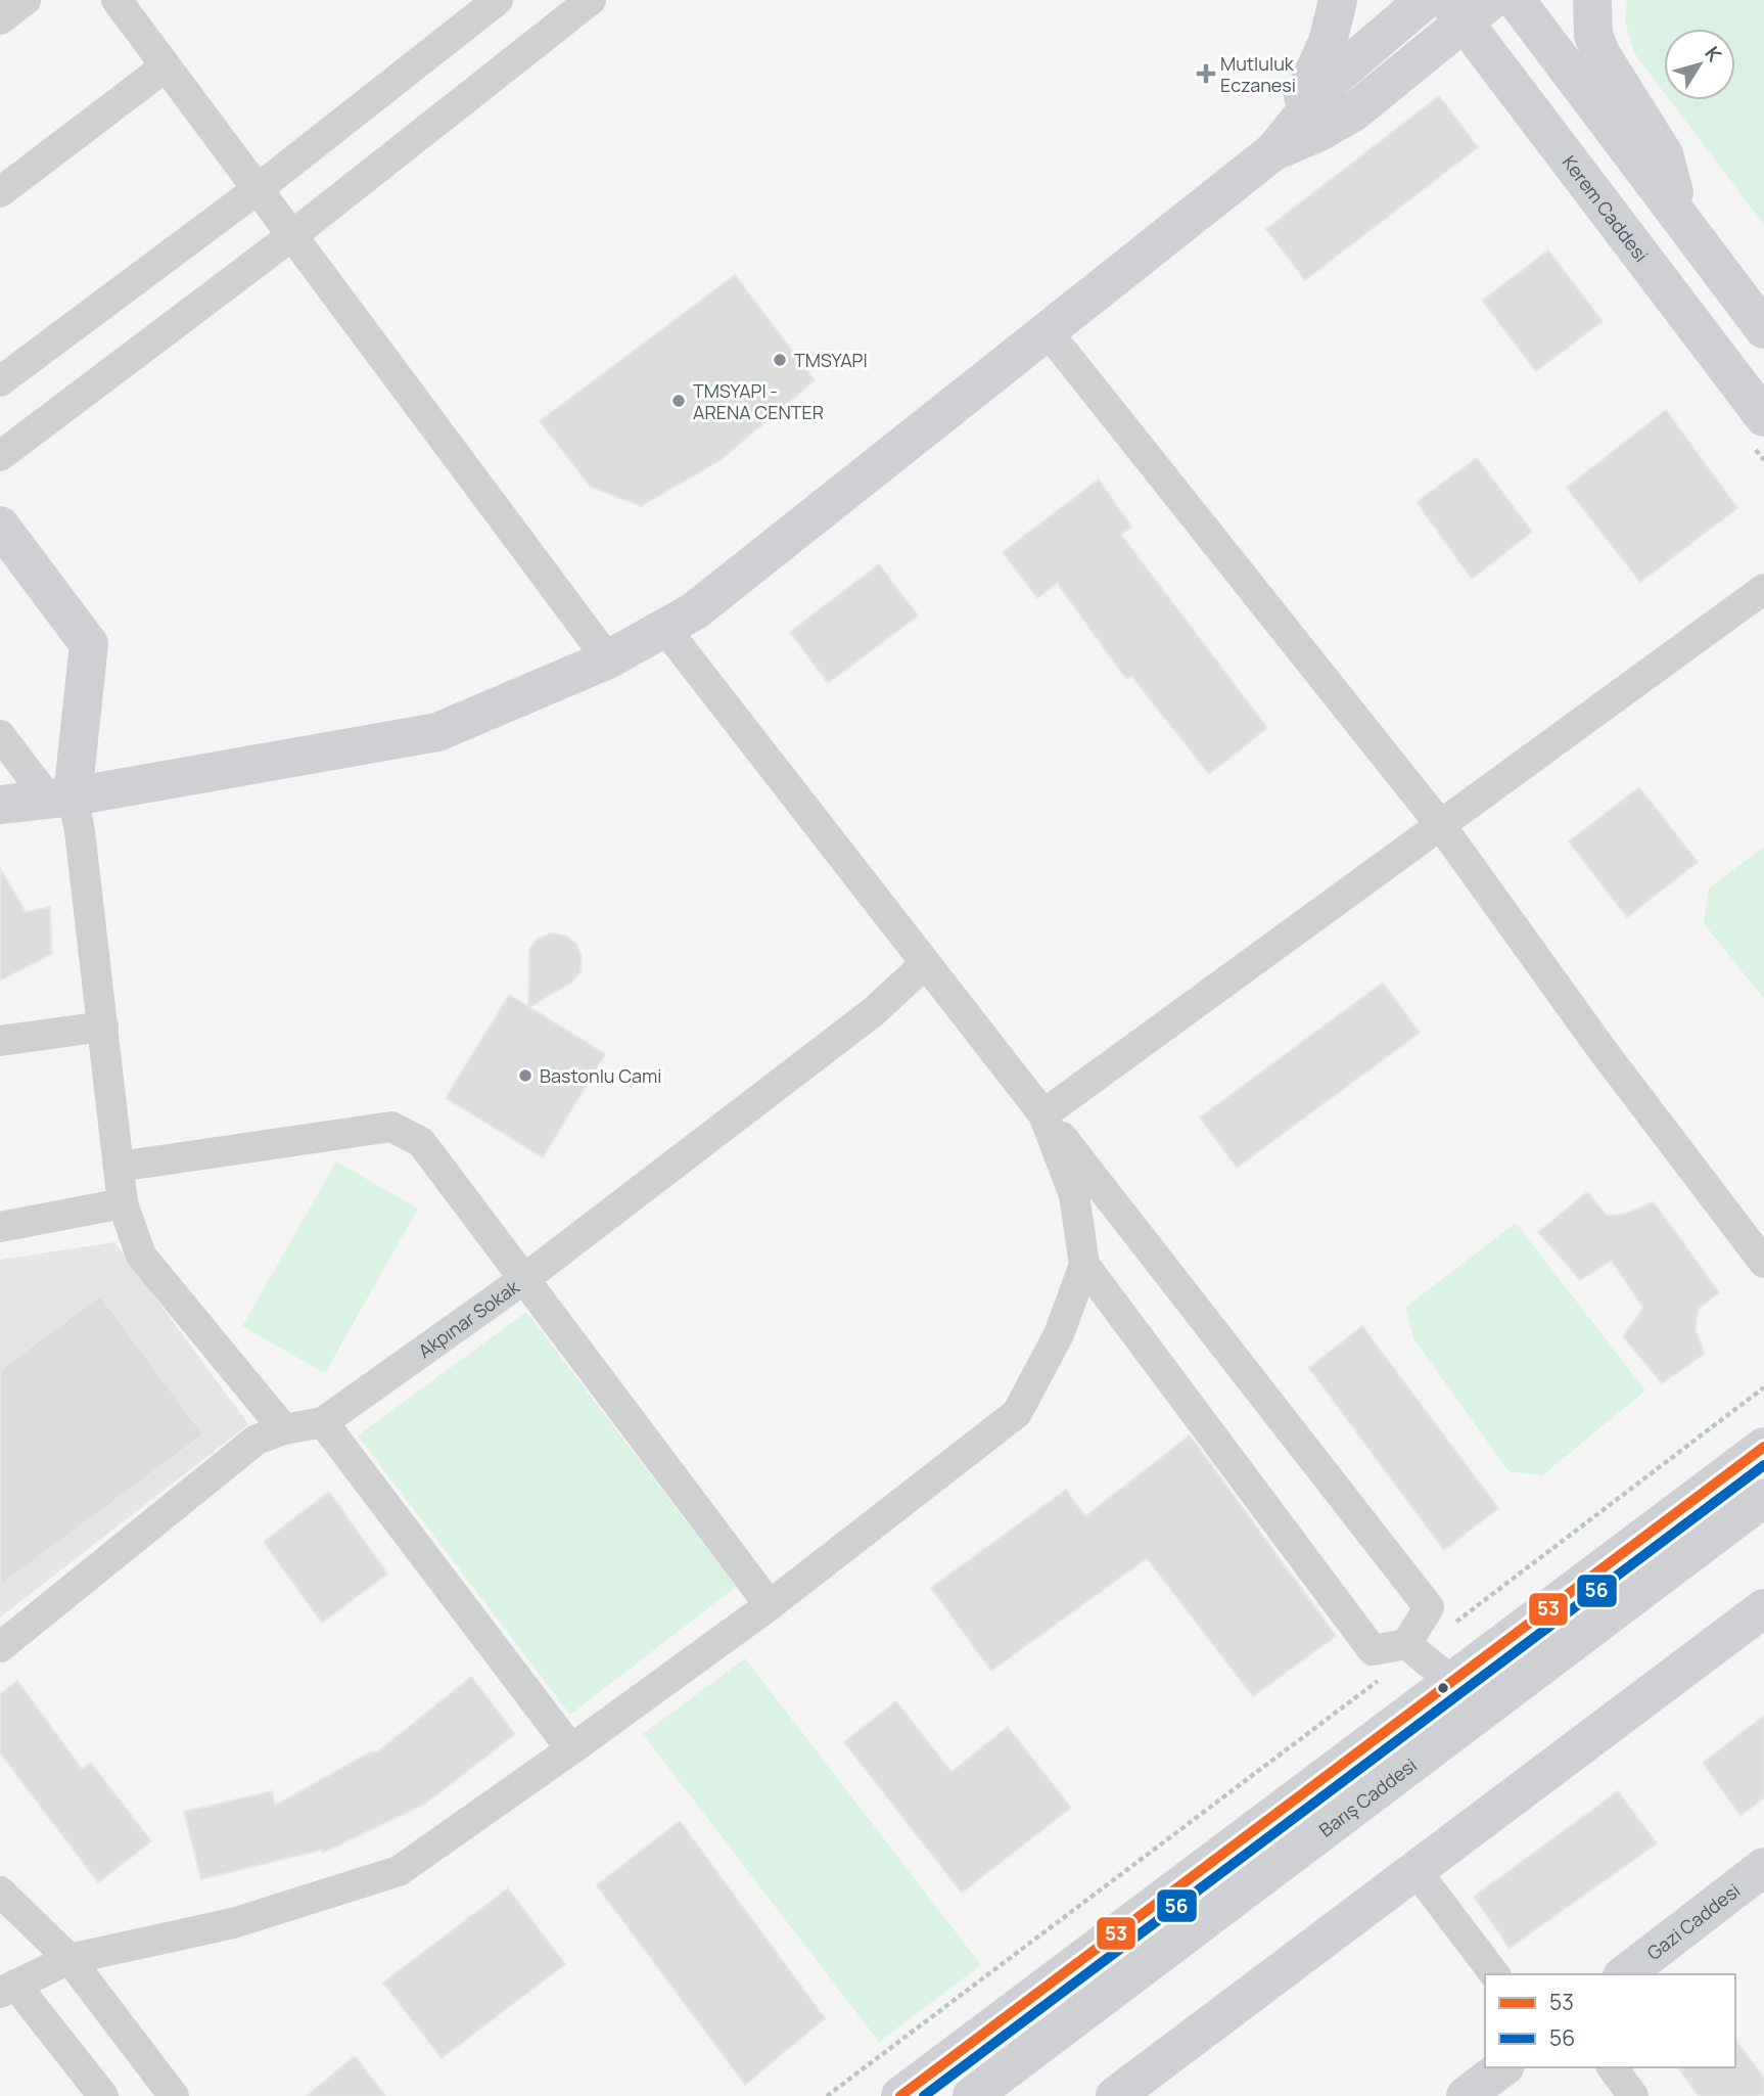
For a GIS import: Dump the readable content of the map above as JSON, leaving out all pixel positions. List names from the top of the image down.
{
  "streets": {
    "street": [
      "Kerem Caddesi",
      "Akpınar Sokak",
      "Barış Caddesi",
      "Gazi Caddesi"
    ]
  },
  "places": {
    "health": ["Mutluluk Eczanesi"],
    "other": ["TMSYAPI", "TMSYAPI - ARENA CENTER", "Bastonlu Cami"]
  },
  "lines": ["transit line 53", "transit line 56"],
  "legend": ["53", "56"],
  "north": "top right"
}
